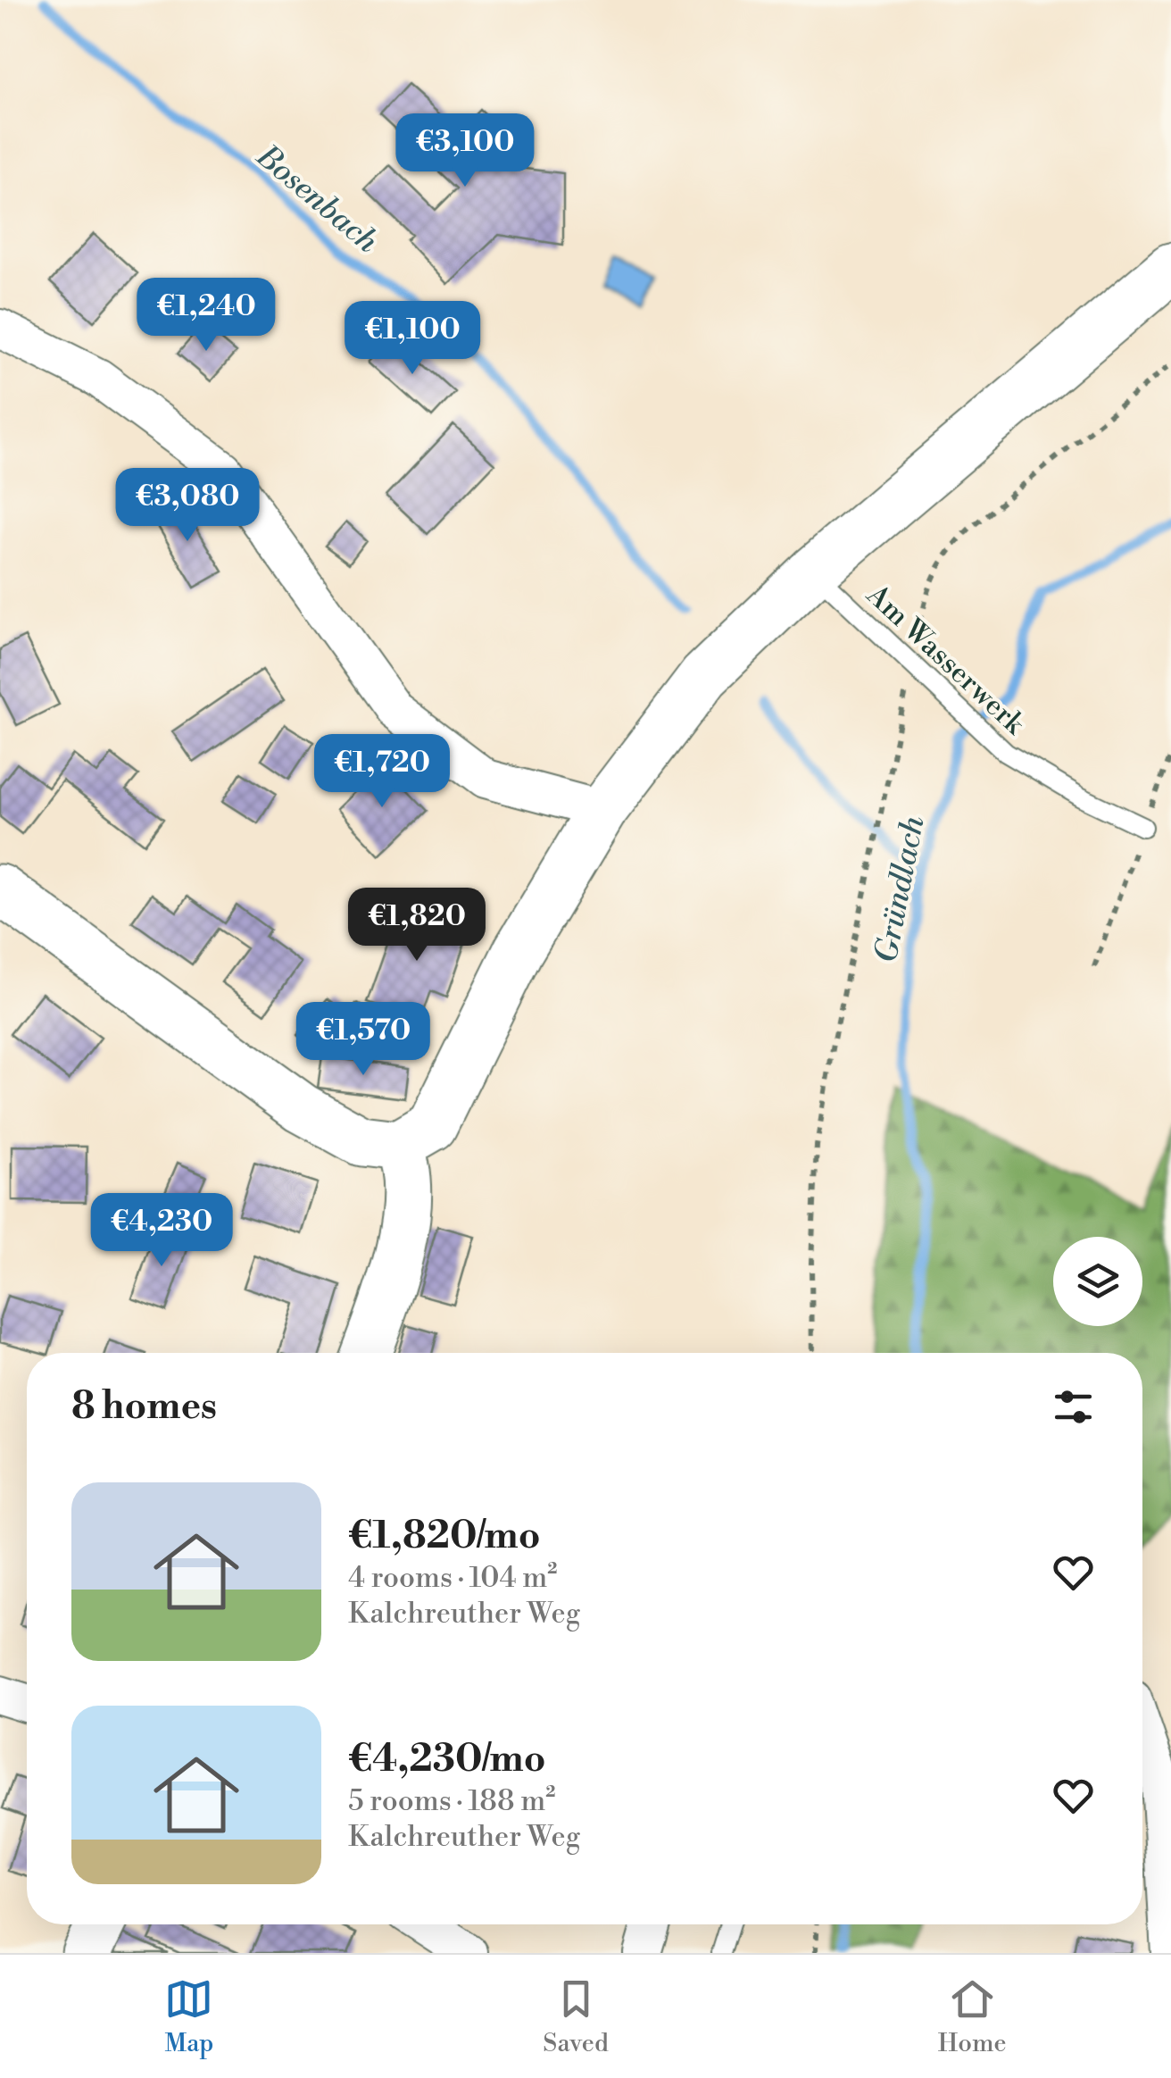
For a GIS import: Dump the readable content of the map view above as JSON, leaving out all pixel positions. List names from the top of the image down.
{
  "streets": {
    "lane": ["Am Wasserwerk"]
  },
  "water": ["Bosenbach", "Gründlach"],
  "page": {
    "price": [
      "€3,100",
      "€1,240",
      "€1,100",
      "€3,080",
      "€1,720",
      "€1,820",
      "€1,570",
      "€4,230"
    ],
    "heading": "8 homes",
    "list": [
      {
        "name": "€1,820/mo",
        "note": "4 rooms · 104 m² · Kalchreuther Weg"
      },
      {
        "name": "€4,230/mo",
        "note": "5 rooms · 188 m² · Kalchreuther Weg"
      }
    ],
    "tabs": ["Map", "Saved", "Home"]
  }
}
